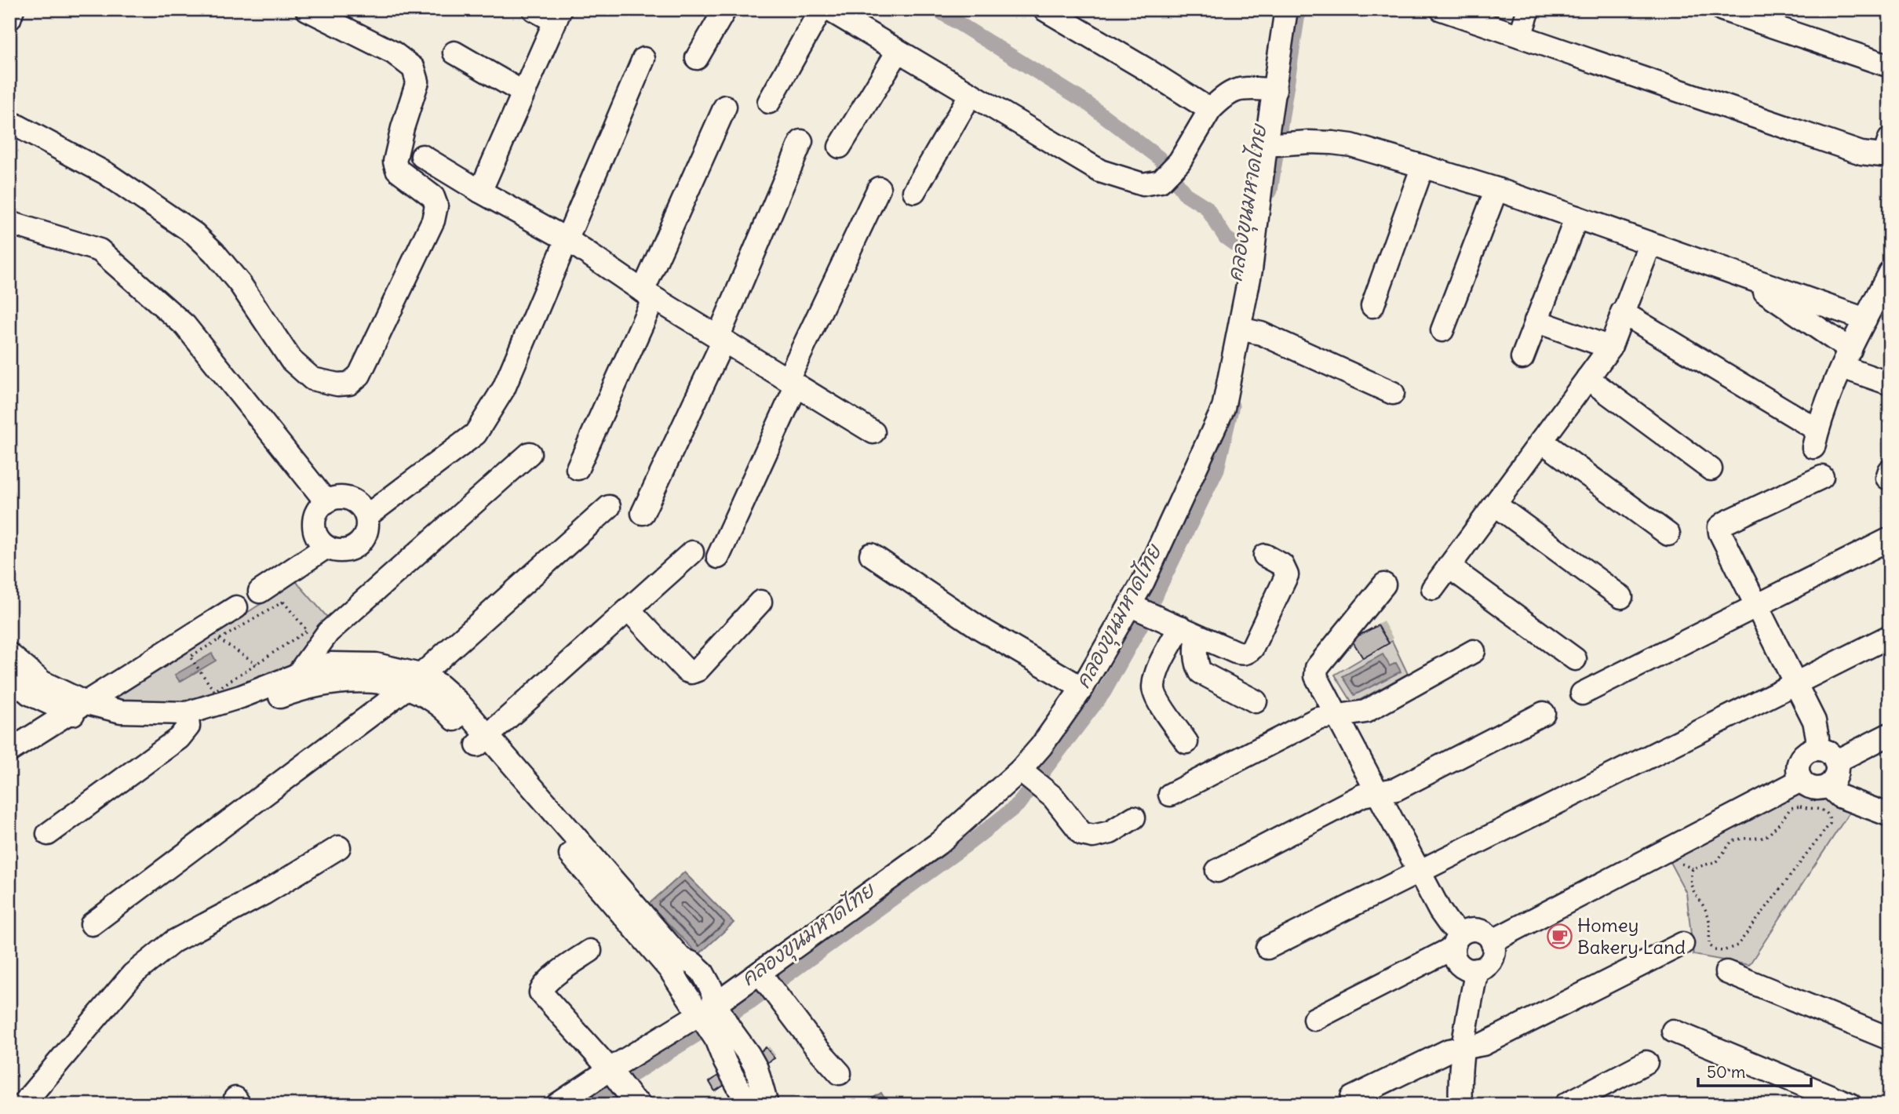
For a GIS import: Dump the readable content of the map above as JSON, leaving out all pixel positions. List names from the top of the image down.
{
  "water": ["คลองขุนมหาดไทย"],
  "places": {
    "cafe": ["Homey Bakery Land"]
  },
  "scale_bar": "50 m"
}
